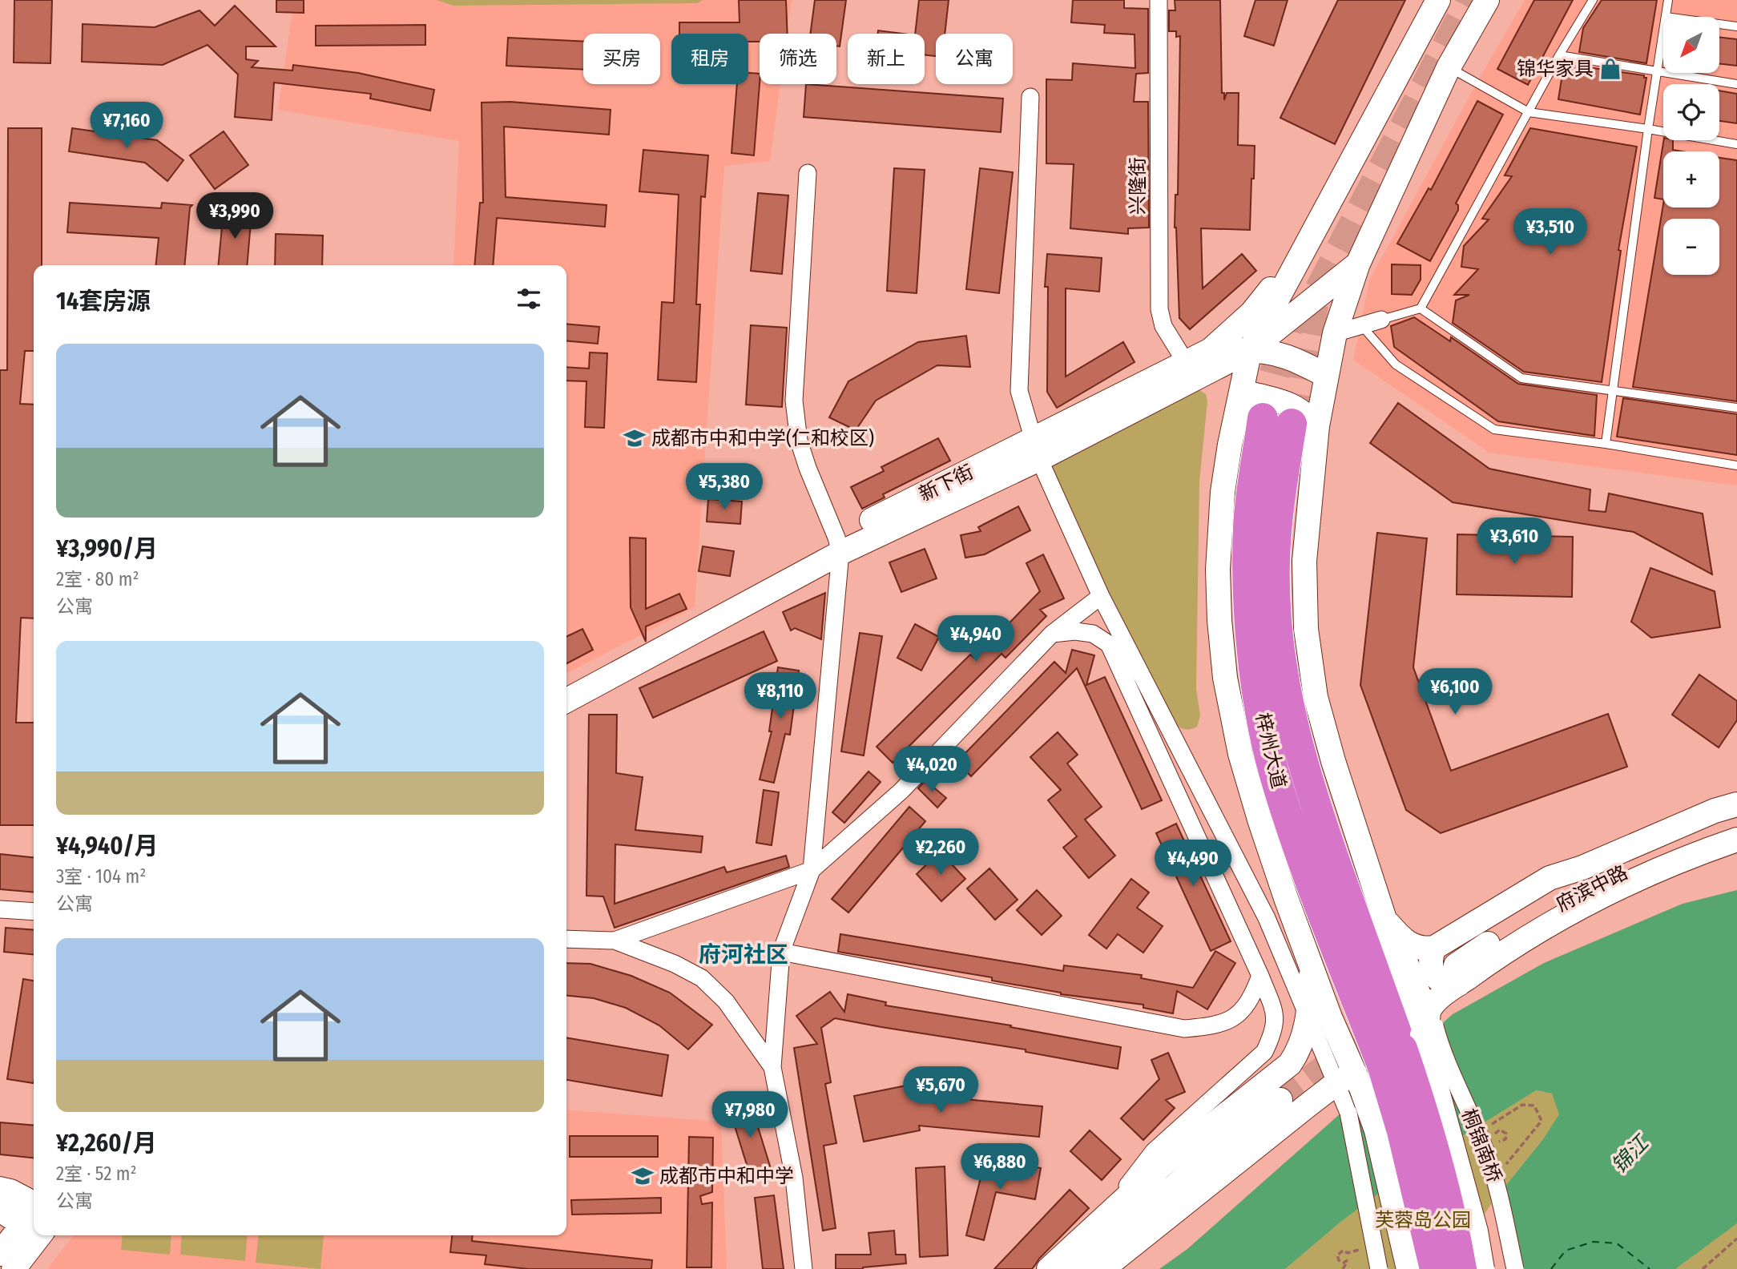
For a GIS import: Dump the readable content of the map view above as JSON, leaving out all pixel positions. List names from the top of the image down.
{
  "streets": {
    "highway": ["梓州大道"],
    "main road": ["新下街", "府滨中路", "桐锦南桥"],
    "street": ["兴隆街"]
  },
  "crossings": [
    ["兴隆街", "新下街"],
    ["梓州大道", "桐锦南桥"]
  ],
  "districts": ["府河社区"],
  "water": ["锦江"],
  "parks": ["芙蓉岛公园"],
  "places": {
    "shop": ["锦华家具"],
    "school or university": ["成都市中和中学(仁和校区)", "成都市中和中学"]
  },
  "north": "bottom left",
  "page": {
    "map_buttons": ["+", "−"],
    "chip": [
      "买房",
      "租房",
      "筛选",
      "新上",
      "公寓"
    ],
    "price": [
      "¥7,160",
      "¥3,990",
      "¥3,510",
      "¥5,380",
      "¥3,610",
      "¥4,940",
      "¥6,100",
      "¥8,110",
      "¥4,020",
      "¥2,260",
      "¥4,490",
      "¥5,670",
      "¥7,980",
      "¥6,880"
    ],
    "heading": "14套房源",
    "list": [
      {
        "name": "¥3,990/月",
        "note": "2室 · 80 m² · 公寓"
      },
      {
        "name": "¥4,940/月",
        "note": "3室 · 104 m² · 公寓"
      },
      {
        "name": "¥2,260/月",
        "note": "2室 · 52 m² · 公寓"
      }
    ]
  }
}
